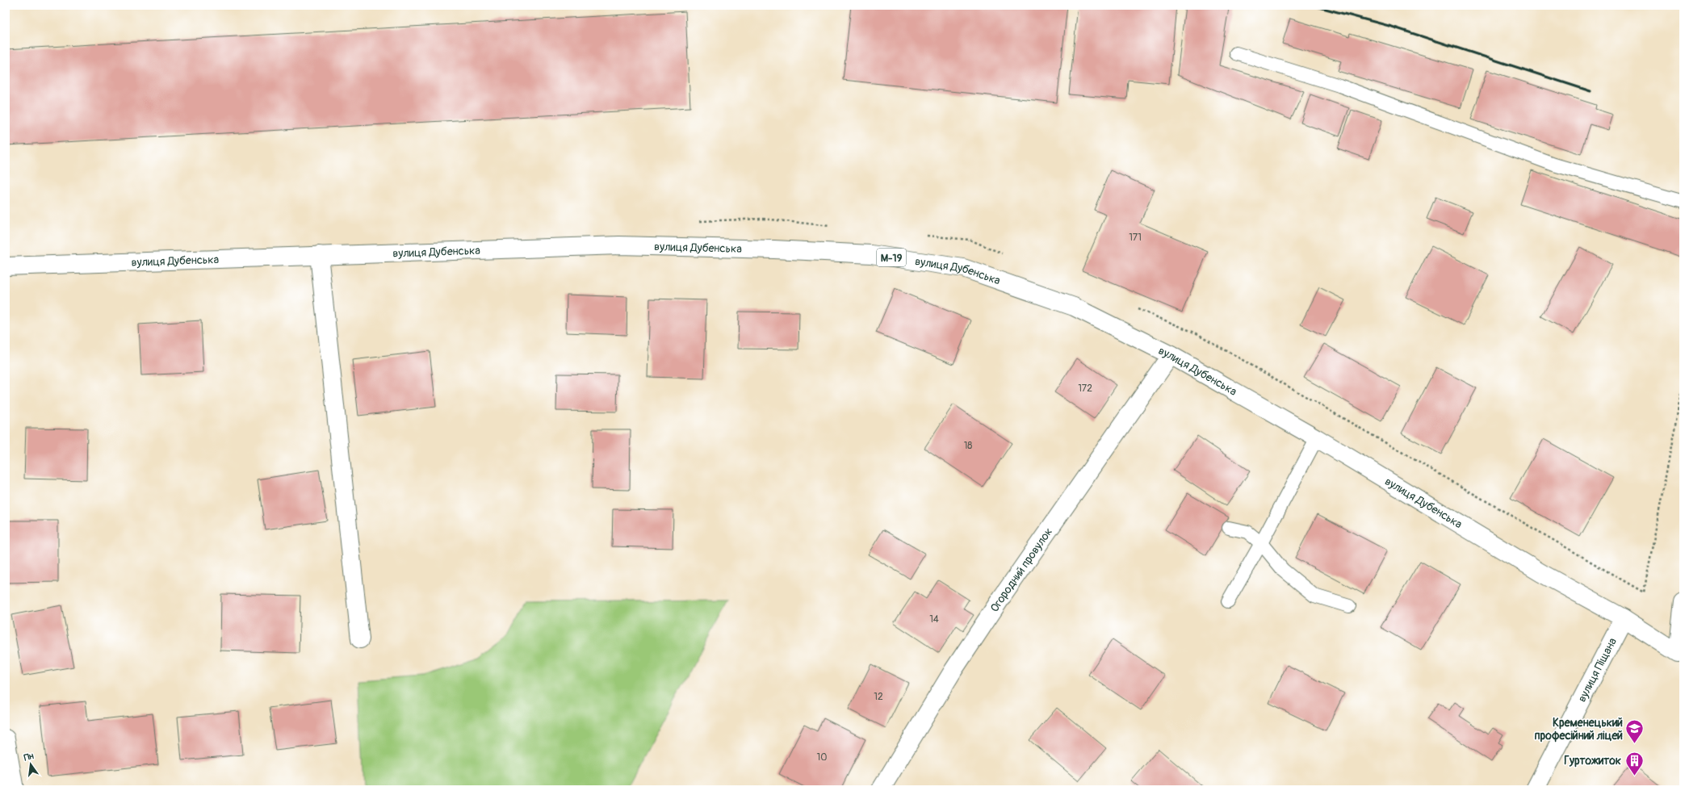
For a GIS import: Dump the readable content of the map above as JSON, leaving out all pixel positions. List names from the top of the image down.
{
  "streets": {
    "main road": [
      "вулиця Дубенська",
      "М-19",
      "Огородний провулок",
      "вулиця Піщана"
    ]
  },
  "crossings": [
    ["вулиця Дубенська", "Огородний провулок"],
    ["вулиця Дубенська", "вулиця Піщана"]
  ],
  "places": {
    "school or university": ["Кременецький професійний ліцей"],
    "building": ["Гуртожиток"]
  },
  "house_numbers": [
    "171",
    "172",
    "18",
    "14",
    "12",
    "10"
  ],
  "north": "top"
}
